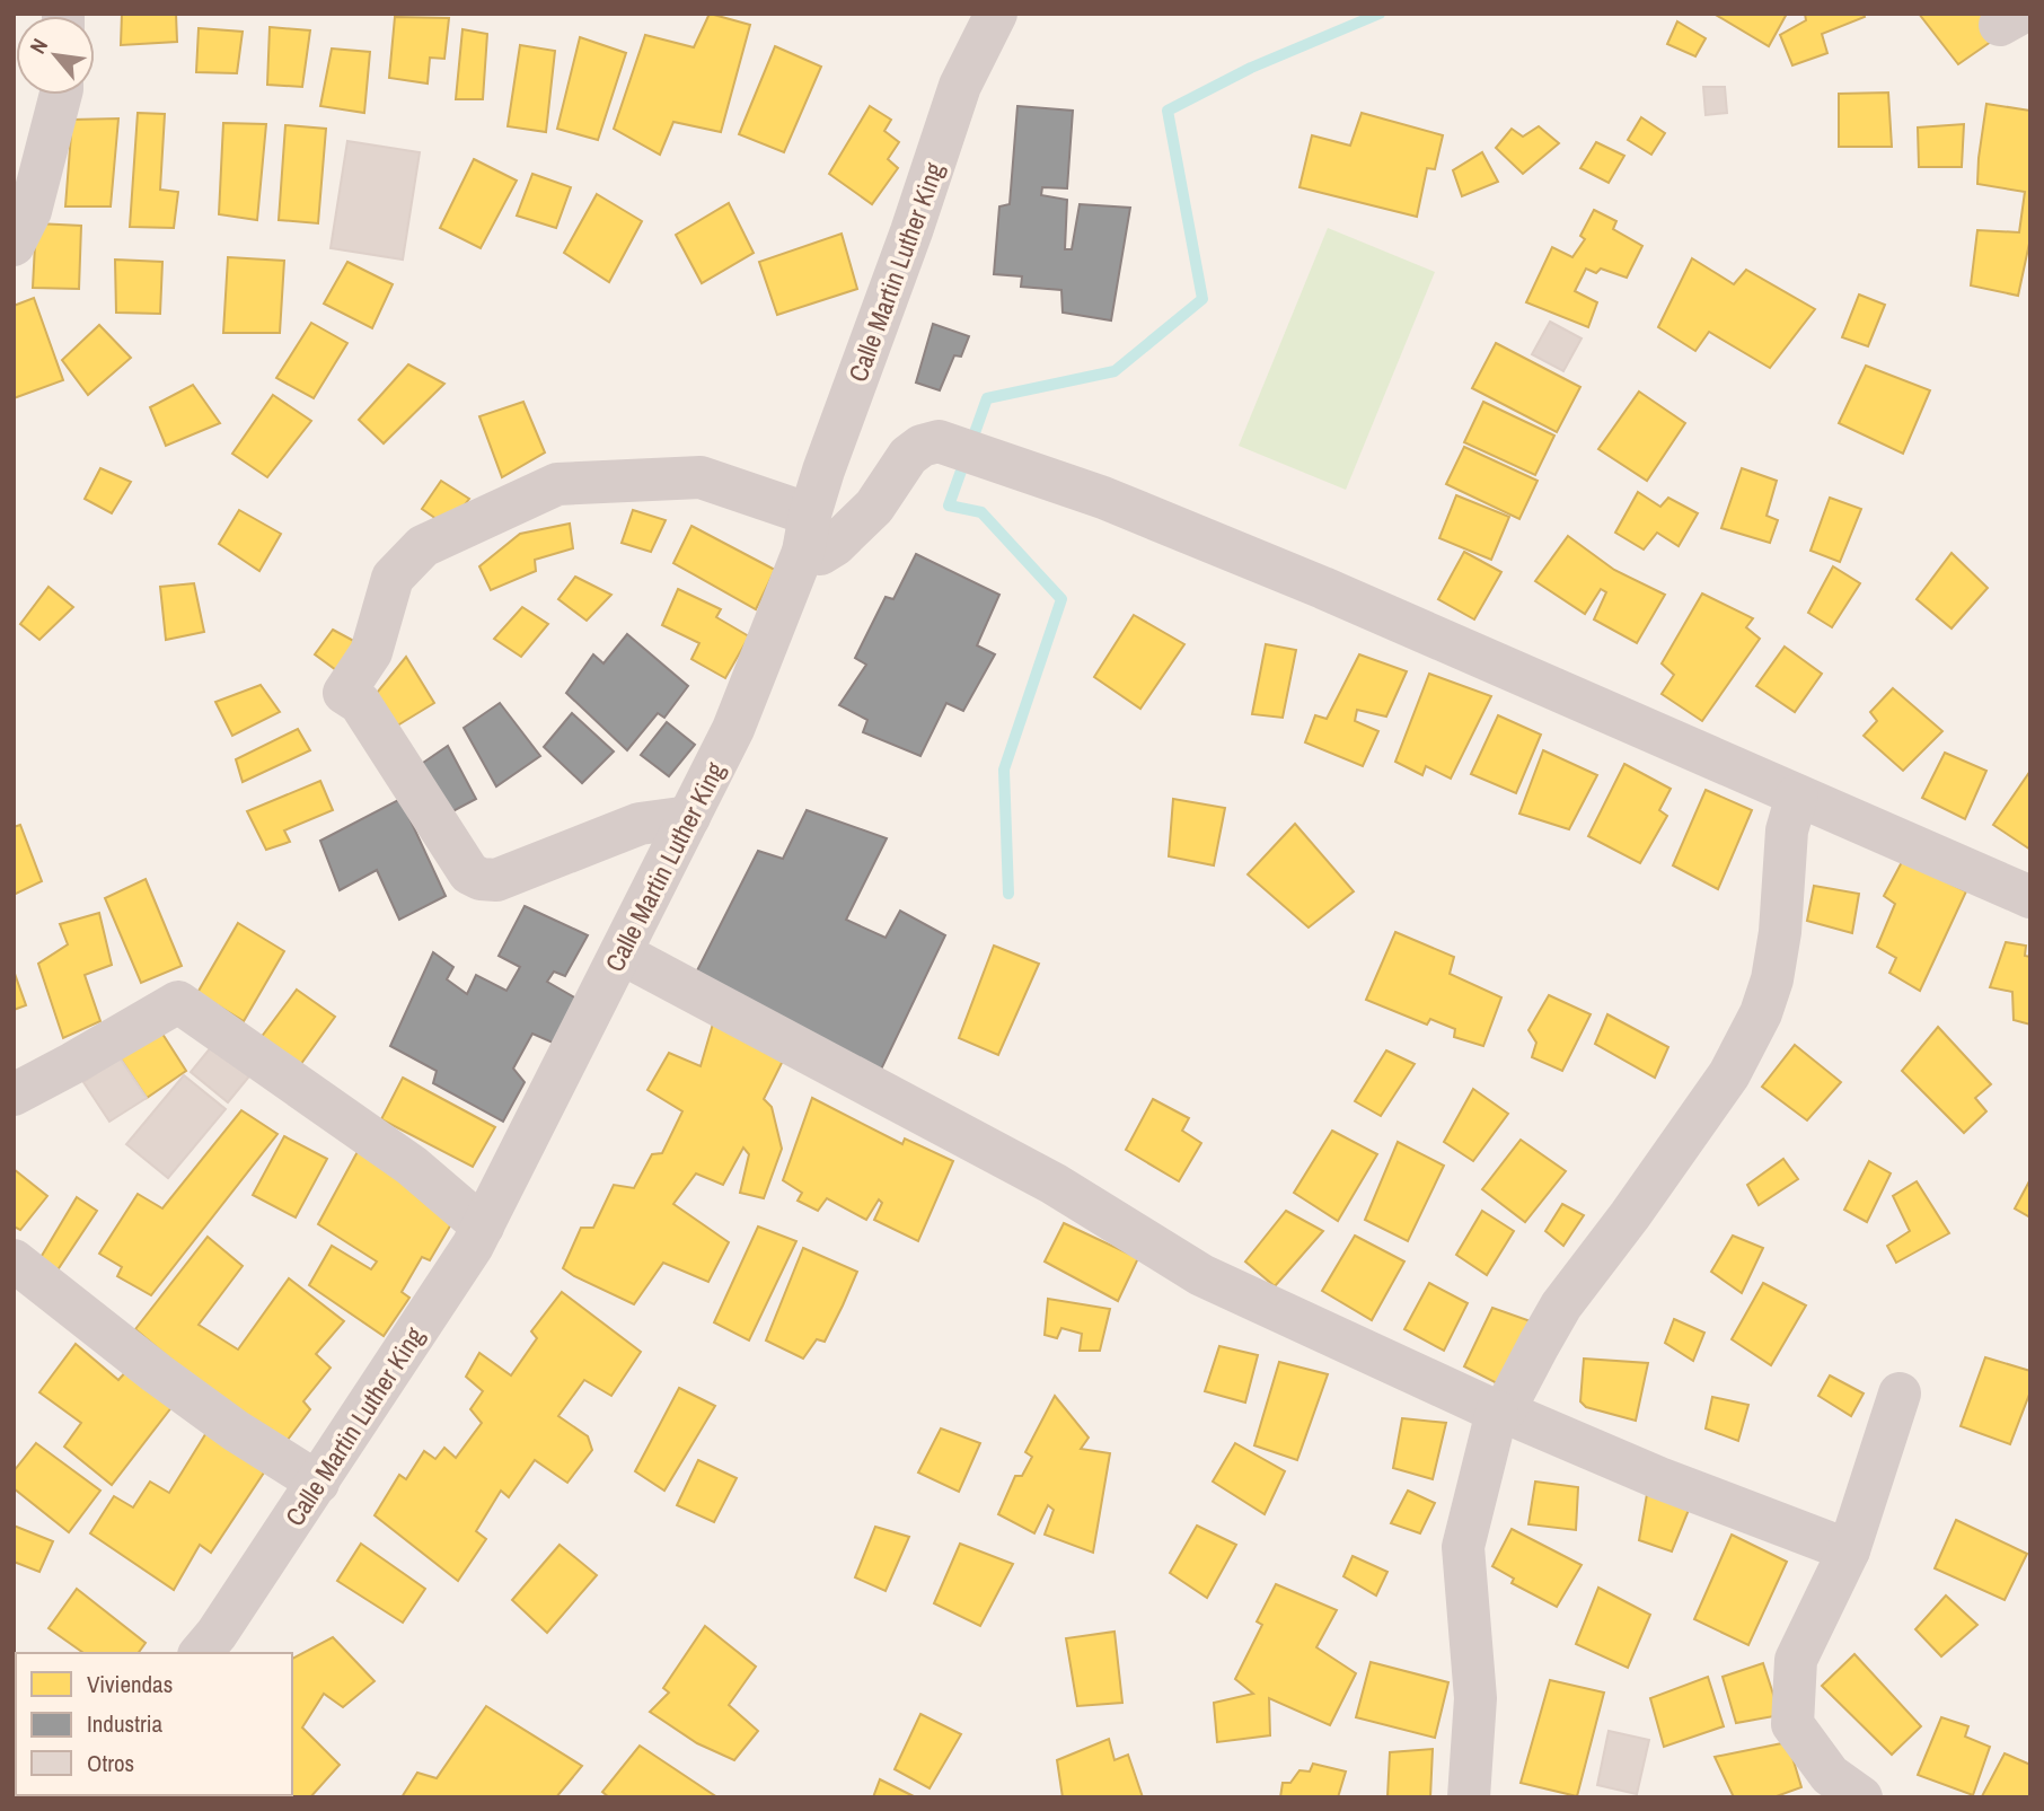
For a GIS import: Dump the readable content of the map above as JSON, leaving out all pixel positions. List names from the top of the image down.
{
  "streets": {
    "street": ["Calle Martin Luther King"]
  },
  "legend": ["Viviendas", "Industria", "Otros"],
  "north": "top left"
}
